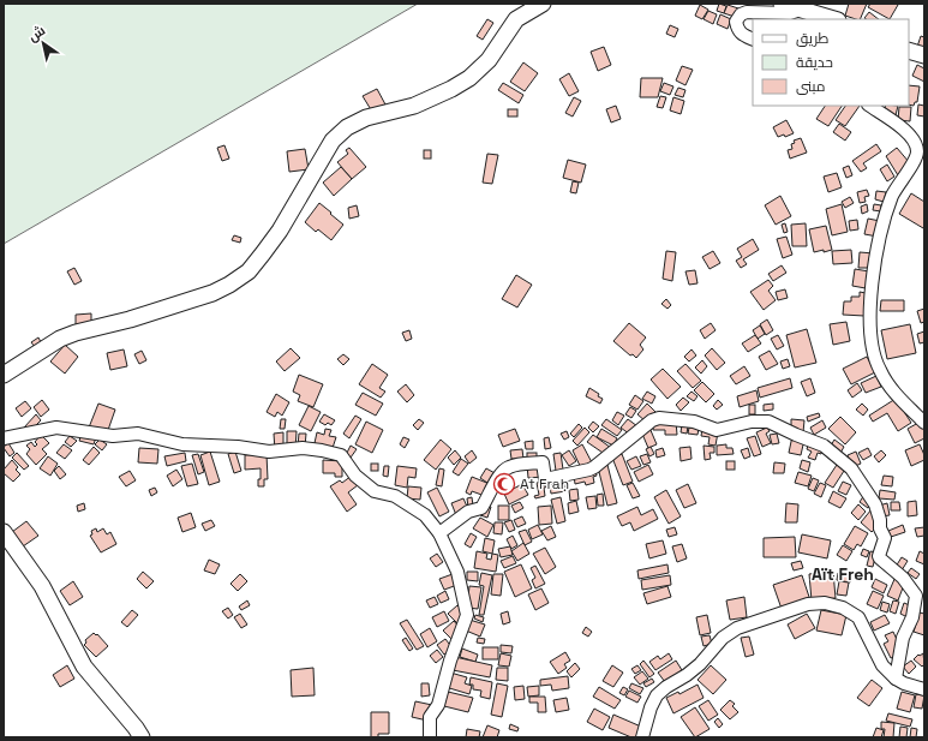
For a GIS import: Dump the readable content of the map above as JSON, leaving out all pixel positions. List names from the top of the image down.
{
  "districts": ["Aït Freh"],
  "places": {
    "mosque": ["At Fraḥ"]
  },
  "legend": ["طريق", "حديقة", "مبنى"],
  "north": "top left"
}
